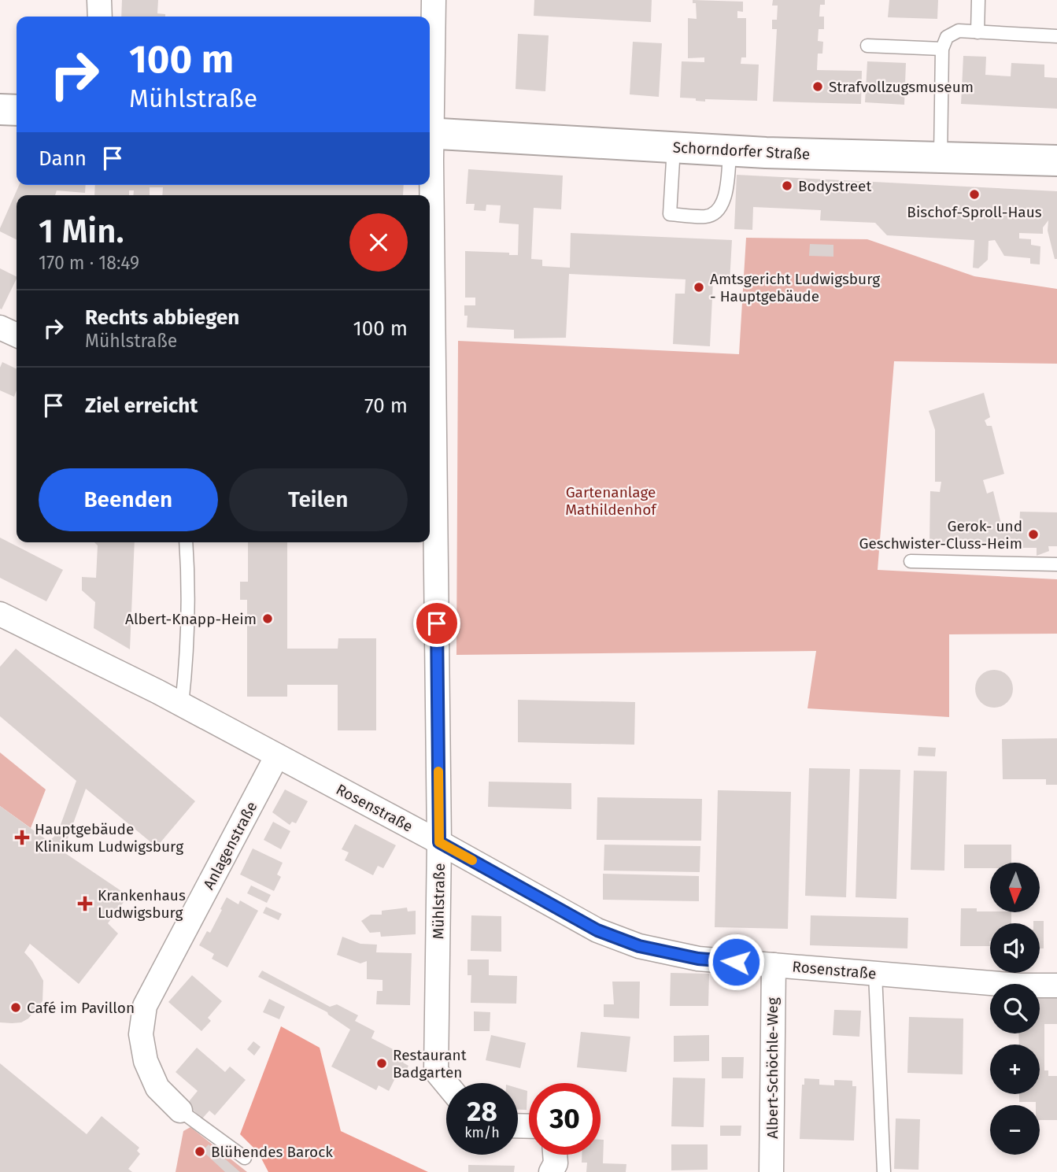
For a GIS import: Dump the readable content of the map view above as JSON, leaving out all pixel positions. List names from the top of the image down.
{
  "streets": {
    "main road": ["Schorndorfer Straße"],
    "street": [
      "Rosenstraße",
      "Anlagenstraße",
      "Mühlstraße",
      "Albert-Schöchle-Weg"
    ]
  },
  "crossings": [
    ["Rosenstraße", "Anlagenstraße"],
    ["Rosenstraße", "Mühlstraße"],
    ["Rosenstraße", "Albert-Schöchle-Weg"]
  ],
  "parks": ["Gartenanlage Mathildenhof"],
  "places": {
    "other": [
      "Strafvollzugsmuseum",
      "Bodystreet",
      "Bischof-Sproll-Haus",
      "Amtsgericht Ludwigsburg - Hauptgebäude",
      "Gerok- und Geschwister-Cluss-Heim",
      "Albert-Knapp-Heim",
      "Café im Pavillon",
      "Restaurant Badgarten",
      "Blühendes Barock"
    ],
    "health": ["Hauptgebäude Klinikum Ludwigsburg", "Krankenhaus Ludwigsburg"]
  },
  "north": "bottom",
  "page": {
    "turn": ["100 m", "Mühlstraße"],
    "then": "Dann",
    "heading": ["1 Min.", "170 m · 18:49"],
    "list": [
      {
        "name": "Rechts abbiegen",
        "note": "Mühlstraße",
        "value": "100 m"
      },
      {
        "name": "Ziel erreicht",
        "value": "70 m"
      }
    ],
    "buttons": ["Beenden", "Teilen"],
    "map_buttons": ["+", "−"],
    "speed": "28 km/h",
    "limit": "30"
  }
}
